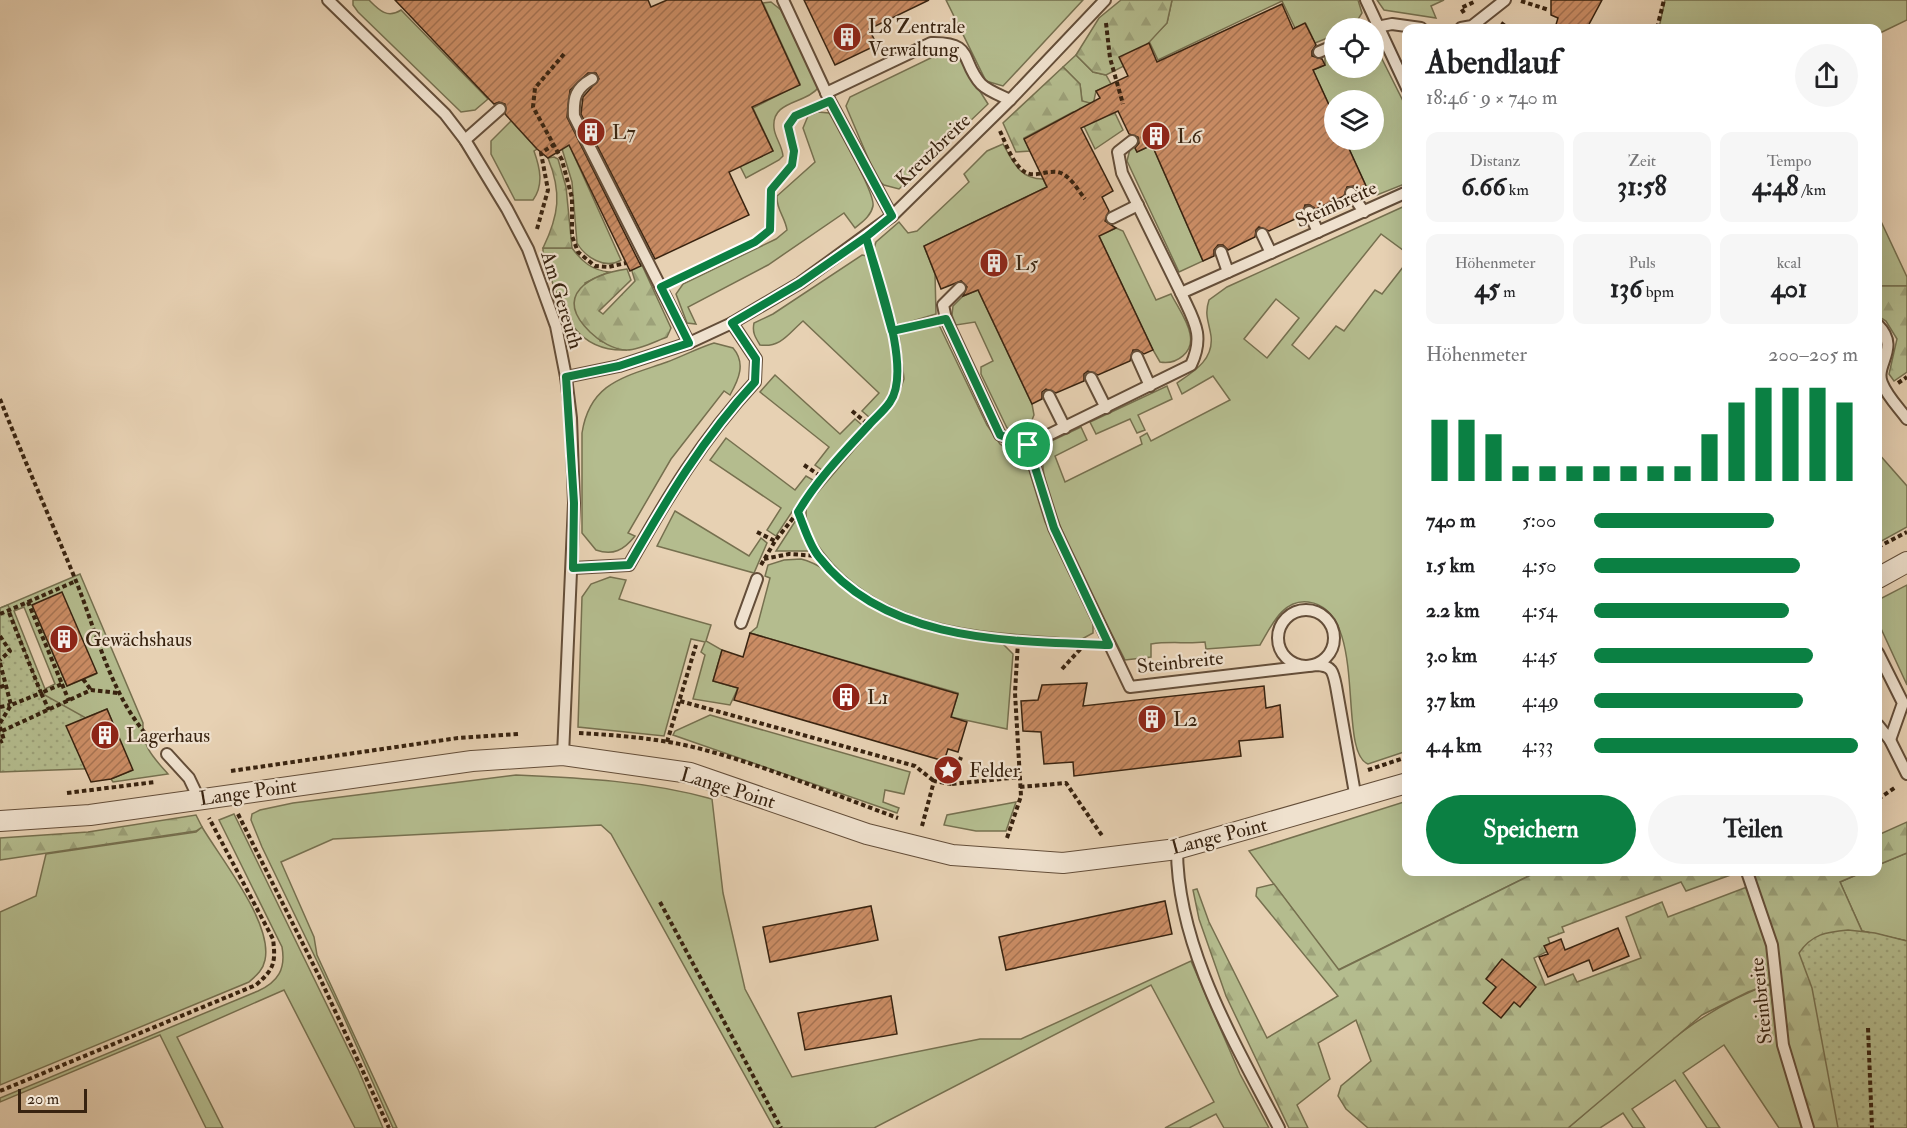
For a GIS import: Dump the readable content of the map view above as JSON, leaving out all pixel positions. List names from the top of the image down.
{
  "streets": {
    "street": ["Lange Point"],
    "lane": ["Kreuzbreite", "Steinbreite", "Am Gereuth"]
  },
  "crossings": [
    ["Kreuzbreite", "Am Gereuth"],
    ["Steinbreite", "Lange Point"],
    ["Am Gereuth", "Lange Point"]
  ],
  "places": {
    "building": [
      "L8 Zentrale Verwaltung",
      "L7",
      "L6",
      "L5",
      "Gewächshaus",
      "L1",
      "L2",
      "Lagerhaus"
    ],
    "place": ["Felder"]
  },
  "scale_bar": "20 m",
  "page": {
    "heading": ["Abendlauf", "18:46 · 9 × 740 m"],
    "stats": [
      ["Distanz", "6.66 km"],
      ["Zeit", "31:58"],
      ["Tempo", "4:48 /km"],
      ["Höhenmeter", "45 m"],
      ["Puls", "136 bpm"],
      ["kcal", "401"]
    ],
    "chart": ["Höhenmeter", "200–205 m"],
    "list": [
      {
        "name": "740 m",
        "note": "5:00"
      },
      {
        "name": "1.5 km",
        "note": "4:50"
      },
      {
        "name": "2.2 km",
        "note": "4:54"
      },
      {
        "name": "3.0 km",
        "note": "4:45"
      },
      {
        "name": "3.7 km",
        "note": "4:49"
      },
      {
        "name": "4.4 km",
        "note": "4:33"
      }
    ],
    "buttons": ["Speichern", "Teilen"],
    "scale": "20 m"
  }
}
